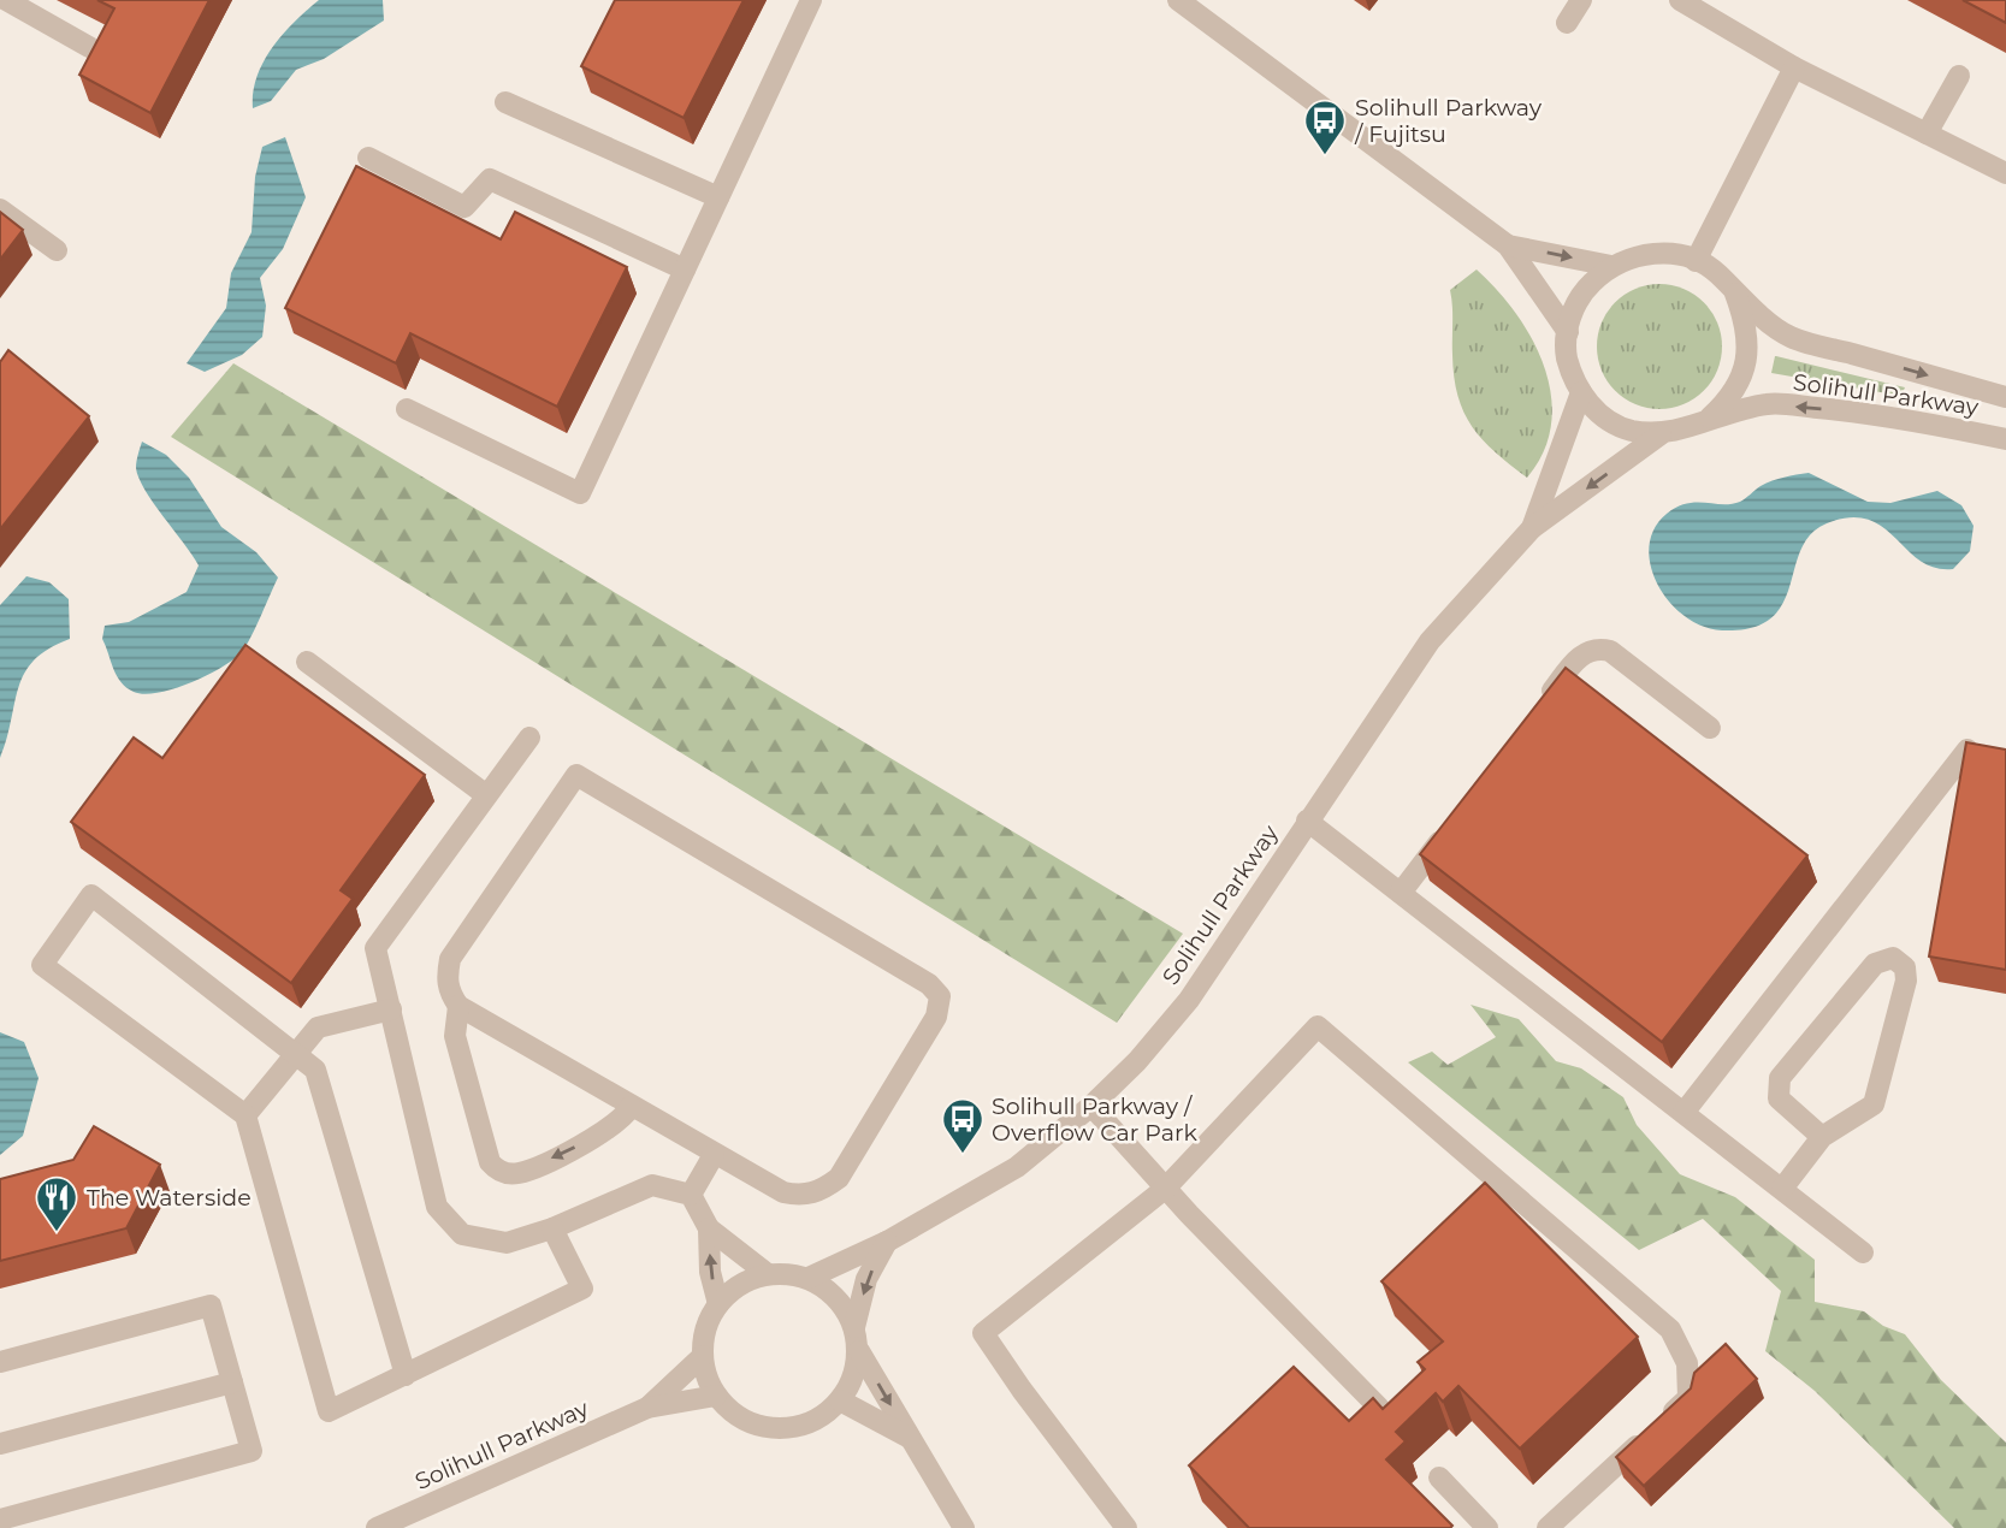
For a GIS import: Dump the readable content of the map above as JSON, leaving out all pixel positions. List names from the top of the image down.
{
  "streets": {
    "street": ["Solihull Parkway"]
  },
  "places": {
    "bus stop": ["Solihull Parkway / Fujitsu", "Solihull Parkway / Overflow Car Park"],
    "restaurant": ["The Waterside"]
  }
}
